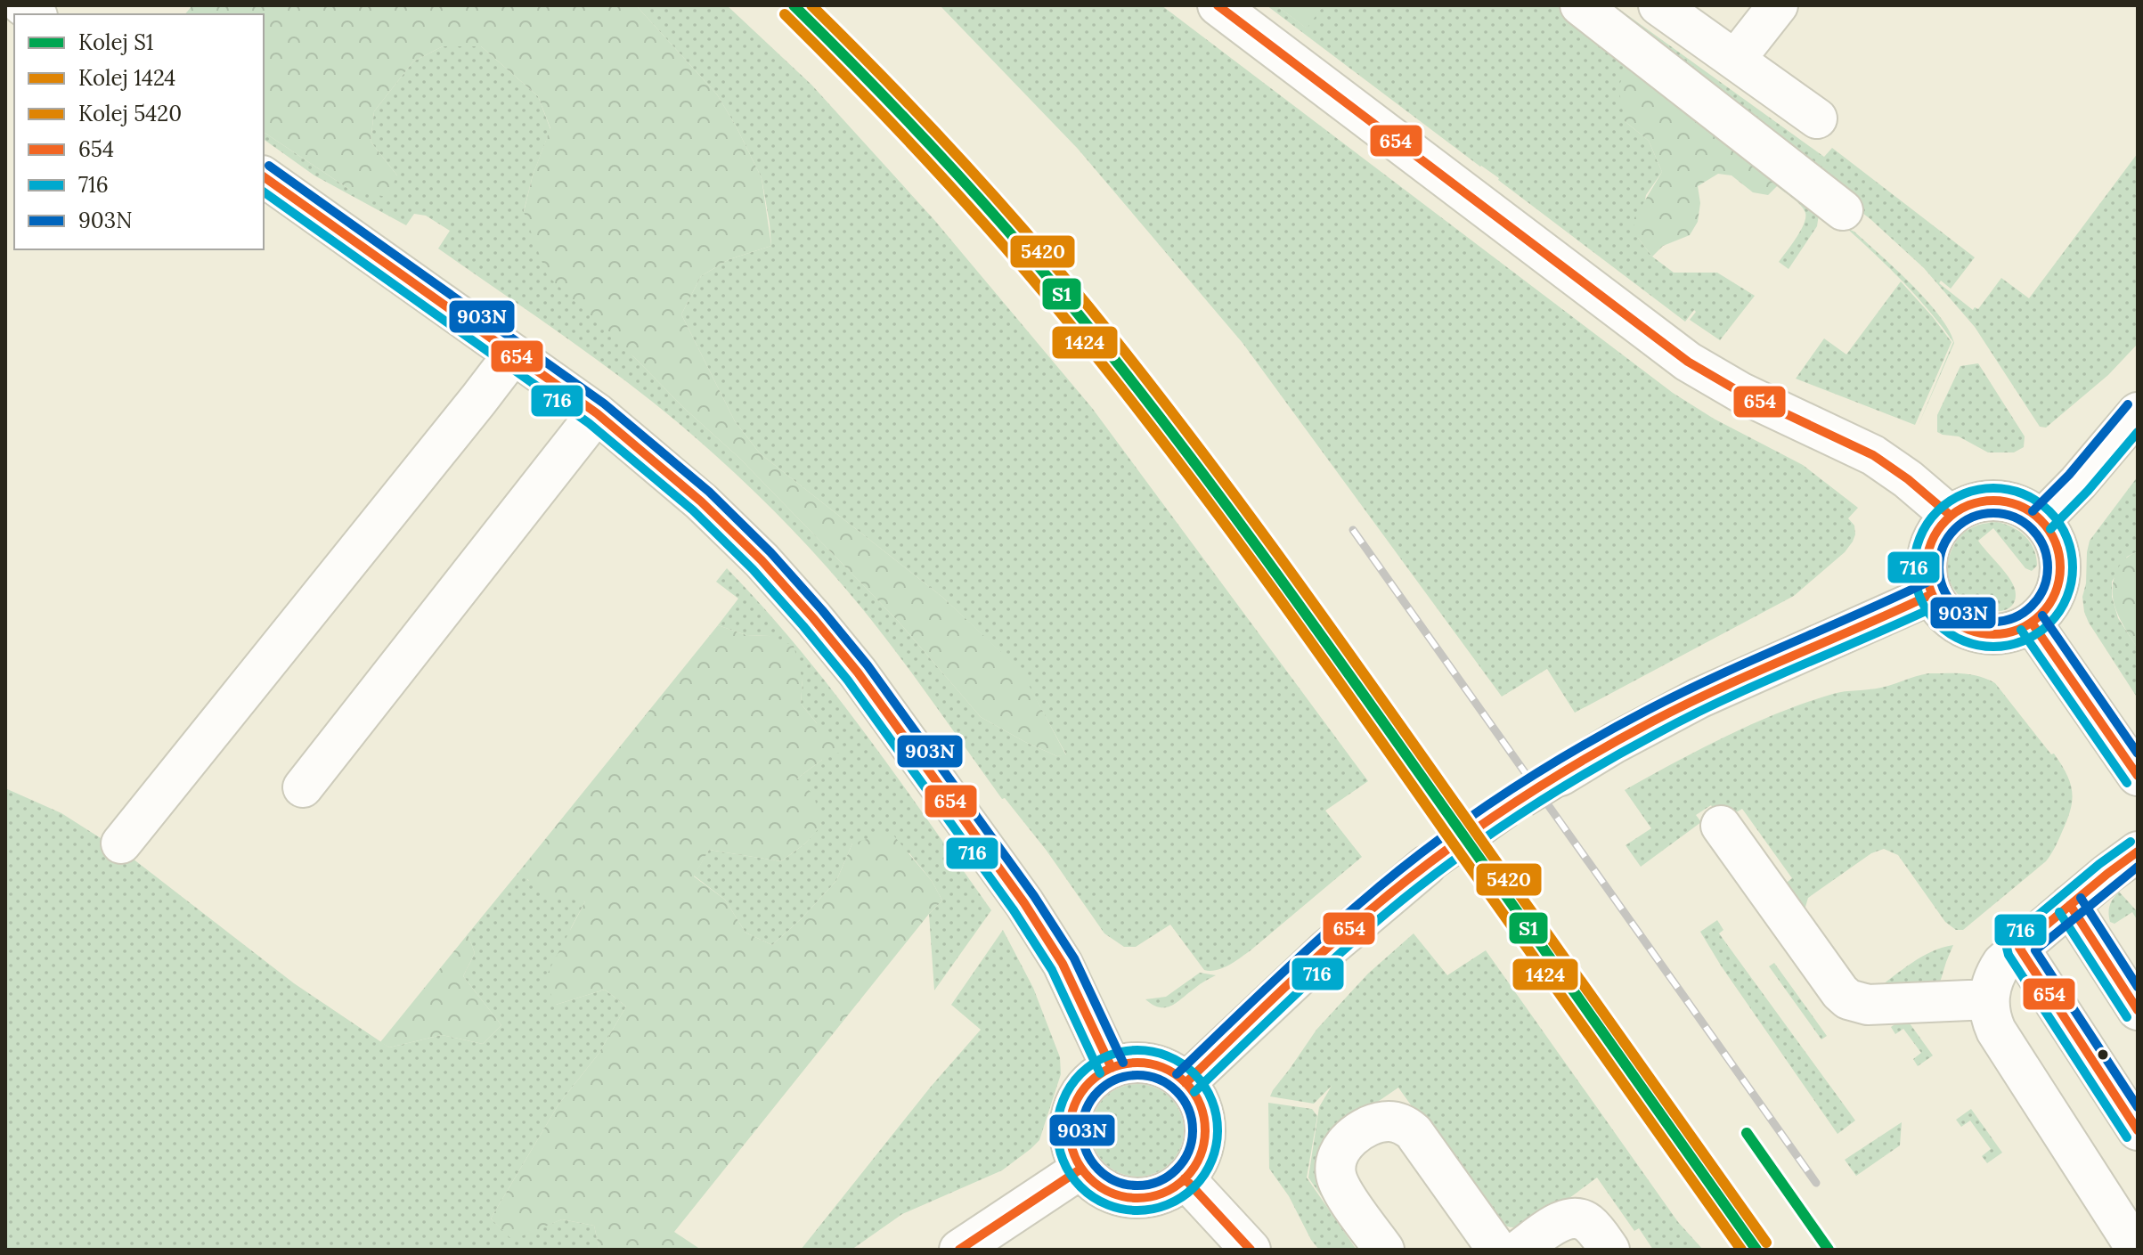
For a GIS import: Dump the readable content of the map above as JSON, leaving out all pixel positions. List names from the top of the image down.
{
  "lines": [
    "rail line S1",
    "rail line 5420",
    "transit line 654",
    "rail line 1424",
    "transit line 903N",
    "transit line 716"
  ],
  "legend": [
    "Kolej S1",
    "Kolej 1424",
    "Kolej 5420",
    "654",
    "716",
    "903N"
  ]
}
